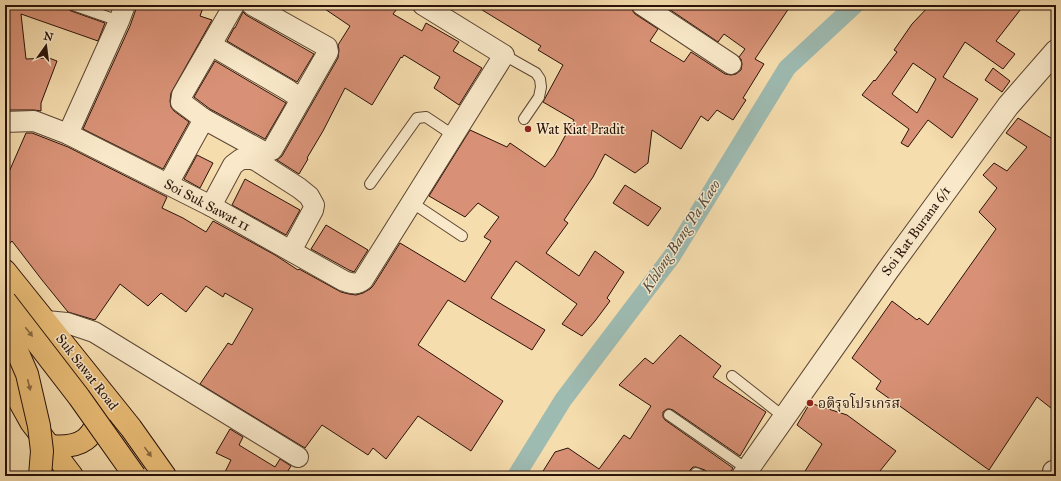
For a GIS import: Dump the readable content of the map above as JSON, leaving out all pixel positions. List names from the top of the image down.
{
  "streets": {
    "main road": ["Suk Sawat Road"],
    "street": ["Soi Suk Sawat 11", "Soi Rat Burana 6/1"]
  },
  "water": ["Khlong Bang Pa Kaeo"],
  "places": ["Wat Kiat Pradit", "อติรุจโปรเกรส"],
  "north": "top"
}
